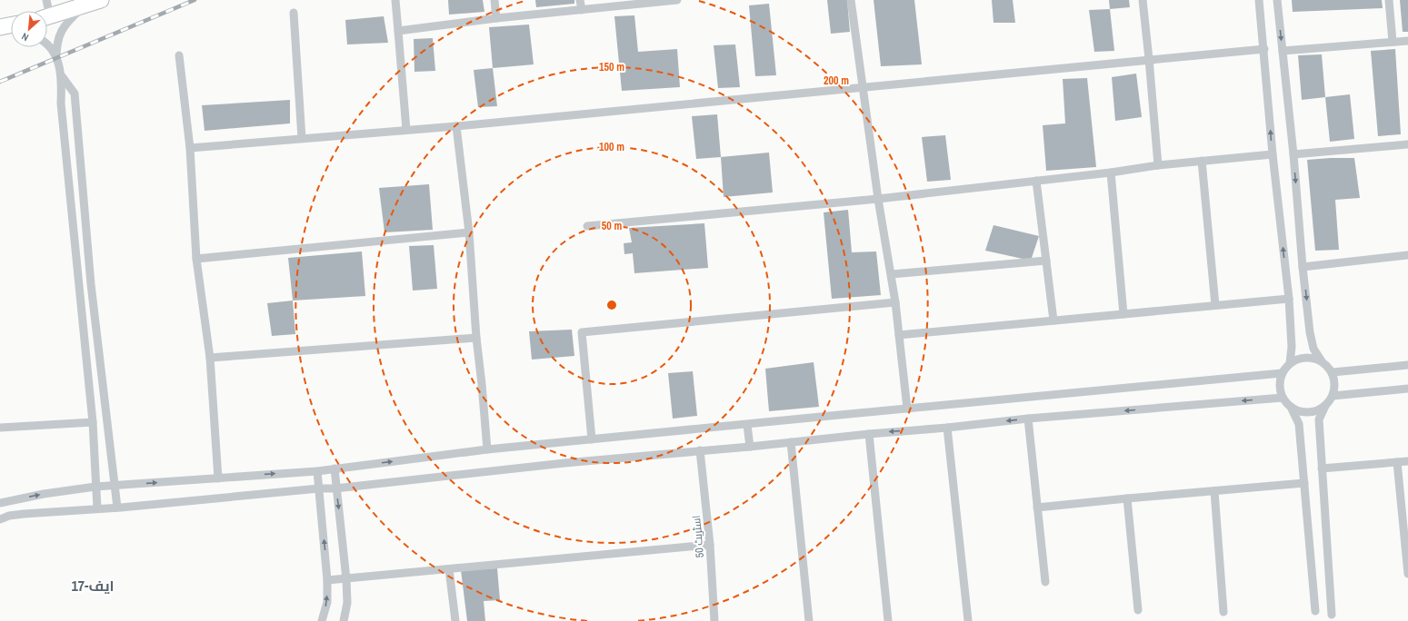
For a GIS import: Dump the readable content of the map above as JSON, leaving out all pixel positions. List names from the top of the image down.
{
  "streets": {
    "street": ["اسٹریٹ 50"]
  },
  "districts": ["ایف-17"],
  "north": "bottom left",
  "rings": [
    "150 m",
    "200 m",
    "100 m",
    "50 m"
  ]
}
